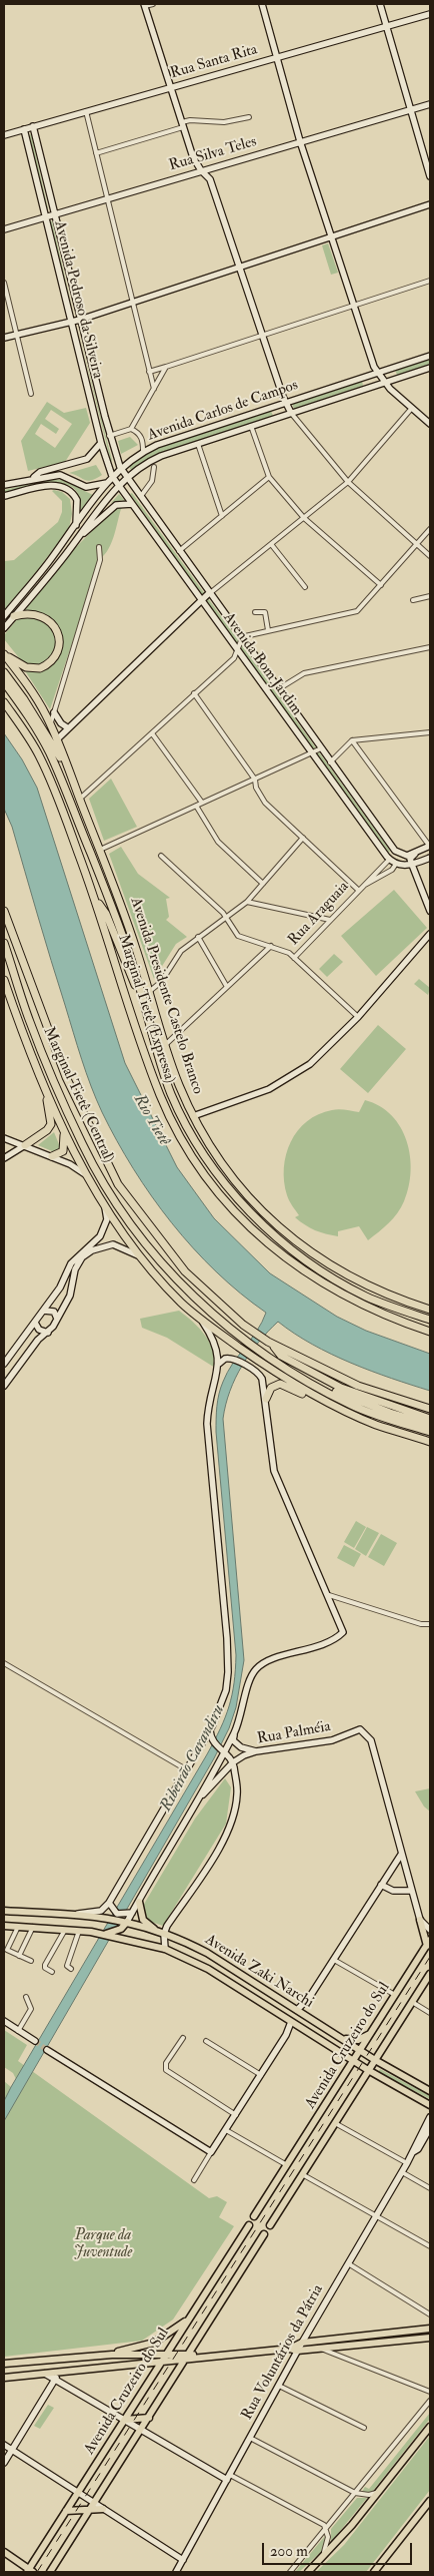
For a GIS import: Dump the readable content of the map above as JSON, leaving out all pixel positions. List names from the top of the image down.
{
  "streets": {
    "highway": ["Avenida Presidente Castelo Branco", "Marginal Tietê (Expressa)", "Marginal Tietê (Central)"],
    "main road": [
      "Rua Santa Rita",
      "Rua Silva Teles",
      "Avenida Pedroso da Silveira",
      "Avenida Carlos de Campos",
      "Avenida Bom Jardim",
      "Rua Palméia",
      "Avenida Zaki Narchi",
      "Avenida Cruzeiro do Sul",
      "Rua Voluntários da Pátria"
    ],
    "street": ["Rua Araguaia"]
  },
  "crossings": [
    ["Rua Santa Rita", "Avenida Pedroso da Silveira"],
    ["Rua Silva Teles", "Avenida Pedroso da Silveira"],
    ["Avenida Pedroso da Silveira", "Avenida Carlos de Campos"],
    ["Avenida Pedroso da Silveira", "Avenida Bom Jardim"],
    ["Avenida Carlos de Campos", "Avenida Bom Jardim"],
    ["Avenida Bom Jardim", "Rua Araguaia"],
    ["Avenida Zaki Narchi", "Avenida Cruzeiro do Sul"]
  ],
  "water": ["Rio Tietê", "Ribeirão Carandiru"],
  "parks": ["Parque da Juventude"],
  "scale_bar": "200 m"
}
